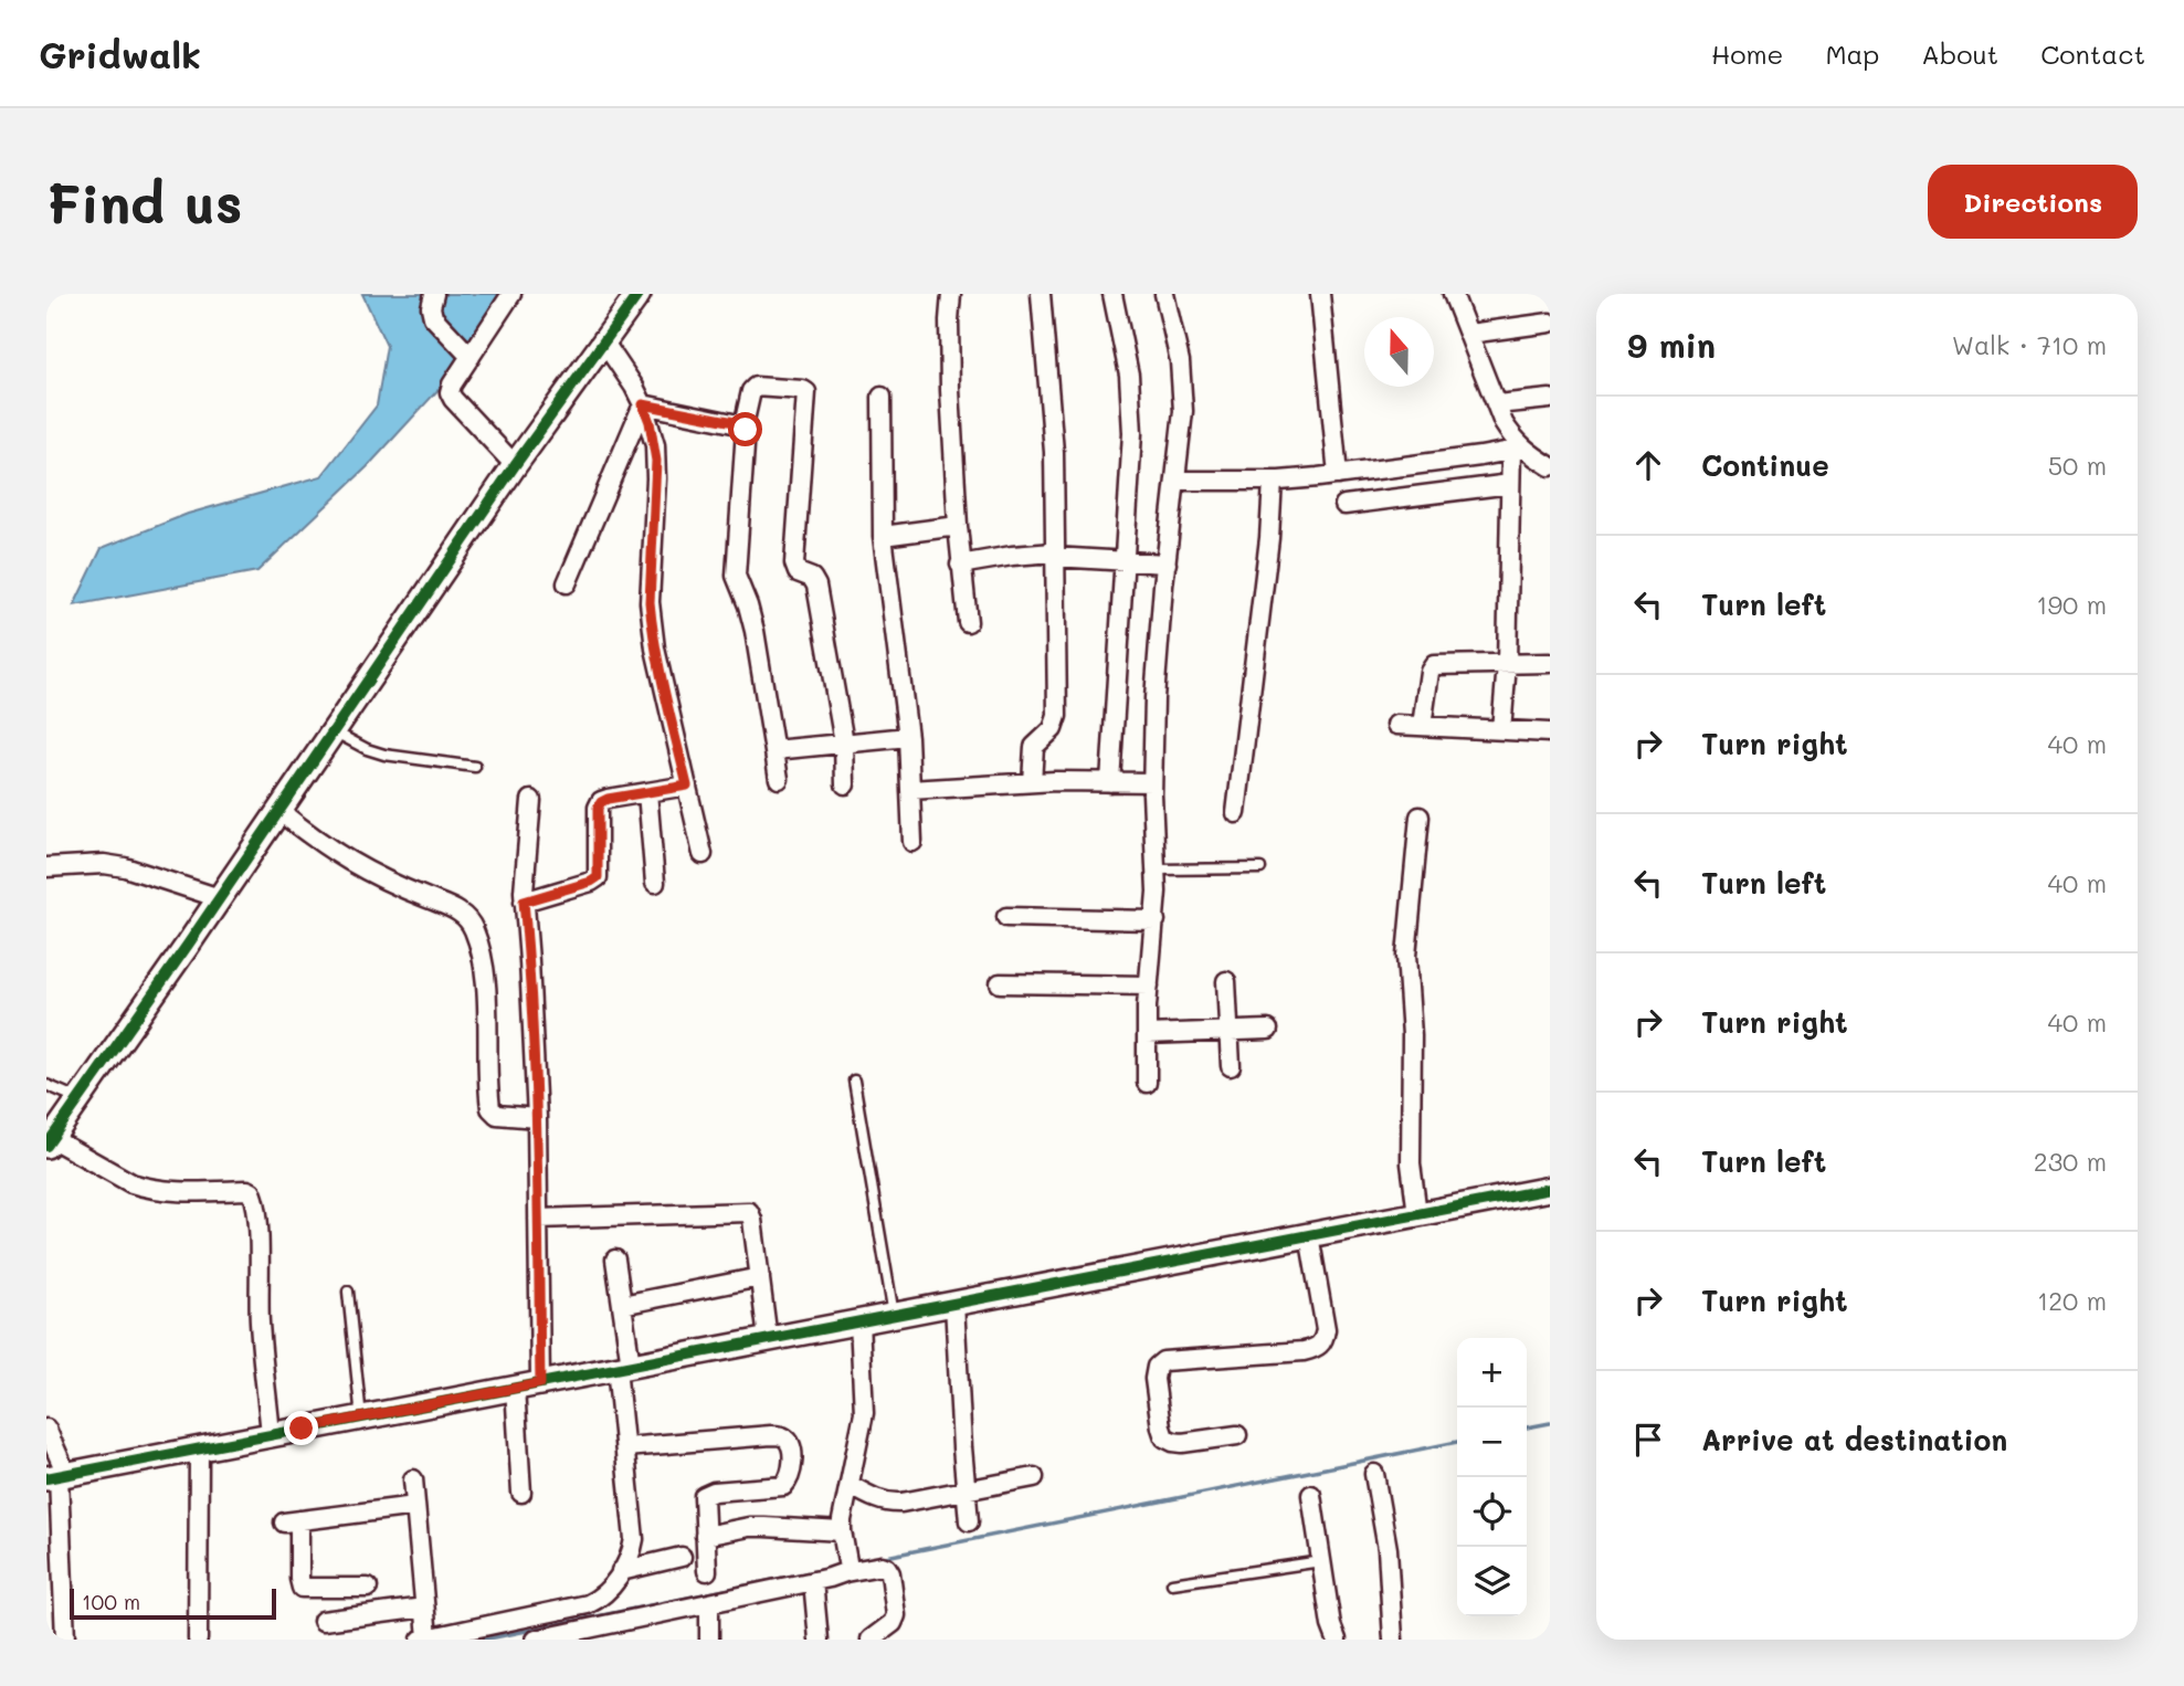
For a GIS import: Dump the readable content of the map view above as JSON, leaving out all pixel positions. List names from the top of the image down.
{
  "scale_bar": "100 m",
  "north": "top",
  "page": {
    "header": "Gridwalk",
    "nav": [
      "Home",
      "Map",
      "About",
      "Contact"
    ],
    "buttons": "Directions",
    "title": "Find us",
    "heading": ["9 min", "Walk · 710 m"],
    "list": [
      ["Continue", "50 m"],
      ["Turn left", "190 m"],
      ["Turn right", "40 m"],
      ["Turn left", "40 m"],
      ["Turn right", "40 m"],
      ["Turn left", "230 m"],
      ["Turn right", "120 m"],
      "Arrive at destination"
    ],
    "map_buttons": ["+", "−"],
    "scale": "100 m"
  }
}
